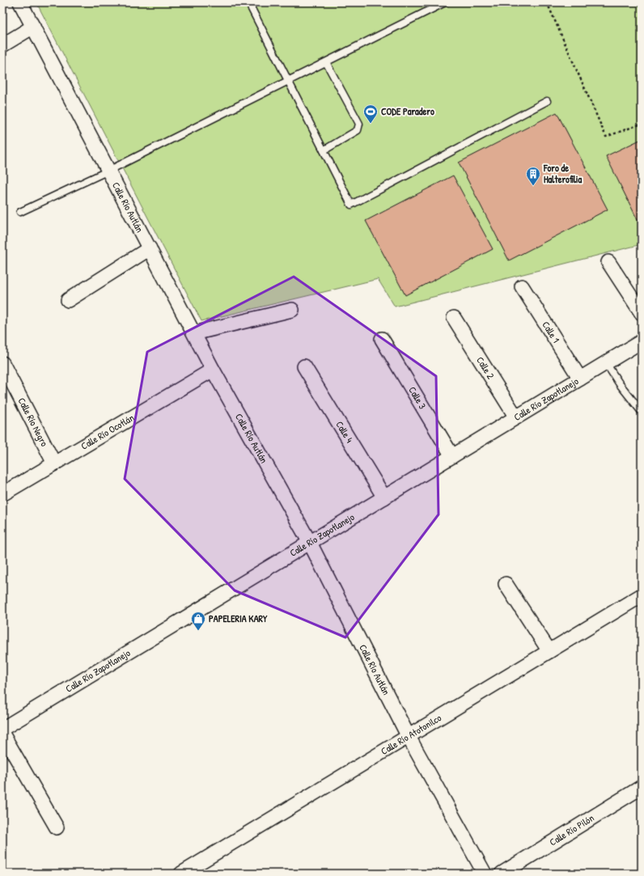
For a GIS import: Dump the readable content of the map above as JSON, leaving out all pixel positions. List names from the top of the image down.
{
  "streets": {
    "street": [
      "Calle Río Autlán",
      "Calle 1",
      "Calle 2",
      "Calle 3",
      "Calle Río Zapotlanejo",
      "Calle Río Negro",
      "Calle Río Ocotlán",
      "Calle 4",
      "Calle Río Atotonilco",
      "Calle Río Pilón"
    ]
  },
  "crossings": [
    ["Calle Río Autlán", "Calle Río Zapotlanejo"],
    ["Calle Río Autlán", "Calle Río Ocotlán"],
    ["Calle Río Autlán", "Calle Río Atotonilco"],
    ["Calle 1", "Calle Río Zapotlanejo"],
    ["Calle 2", "Calle Río Zapotlanejo"],
    ["Calle 3", "Calle Río Zapotlanejo"],
    ["Calle Río Zapotlanejo", "Calle 4"],
    ["Calle Río Negro", "Calle Río Ocotlán"]
  ],
  "places": {
    "sports": ["CODE Paradero"],
    "building": ["Foro de Halterofilia"],
    "shop": ["PAPELERIA KARY"]
  }
}
